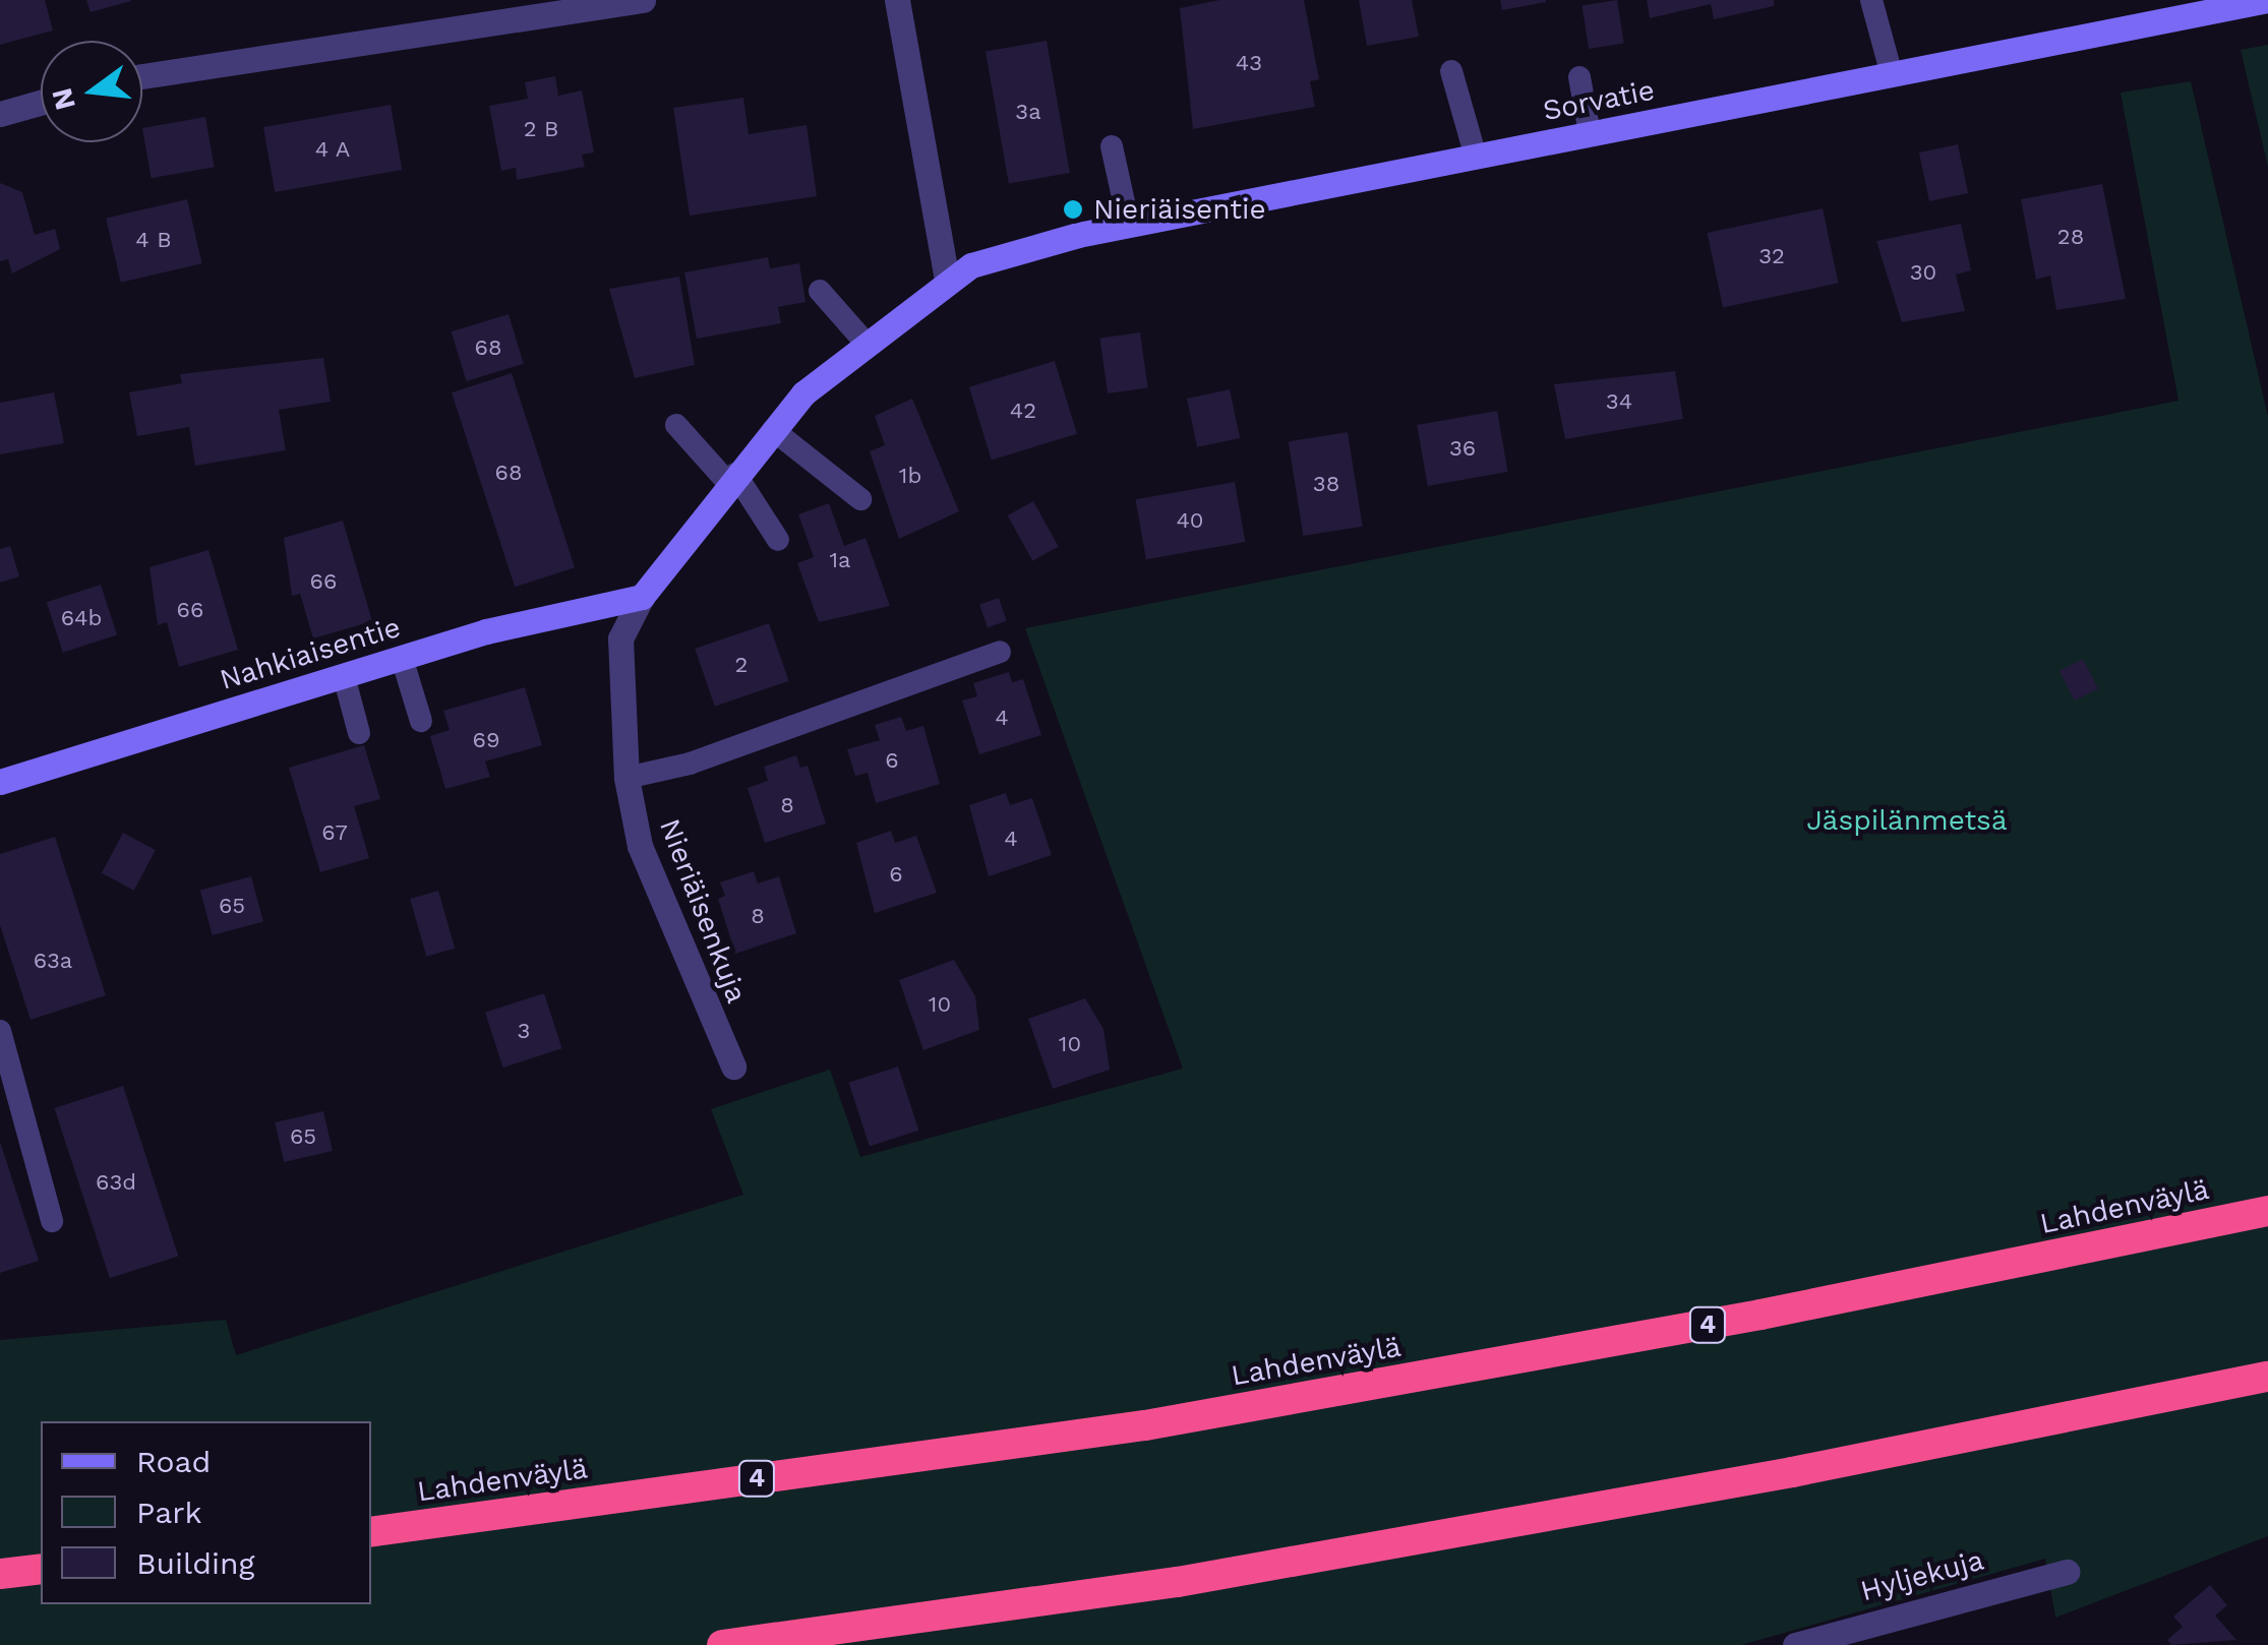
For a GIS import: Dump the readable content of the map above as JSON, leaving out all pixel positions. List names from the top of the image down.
{
  "streets": {
    "highway": ["Lahdenväylä", "4"],
    "street": [
      "Sorvatie",
      "Nahkiaisentie",
      "Nieriäisenkuja",
      "Hyljekuja"
    ]
  },
  "crossings": [
    ["Nahkiaisentie", "Nieriäisenkuja"]
  ],
  "parks": ["Jäspilänmetsä"],
  "places": ["Nieriäisentie"],
  "house_numbers": [
    "43",
    "3a",
    "2 B",
    "4 A",
    "28",
    "4 B",
    "32",
    "30",
    "68",
    "34",
    "42",
    "36",
    "68",
    "1b",
    "38",
    "40",
    "1a",
    "66",
    "66",
    "64b",
    "2",
    "4",
    "69",
    "6",
    "8",
    "67",
    "4",
    "6",
    "65",
    "8",
    "63a",
    "10",
    "3",
    "10",
    "65",
    "63d"
  ],
  "legend": ["Road", "Park", "Building"],
  "north": "left"
}
